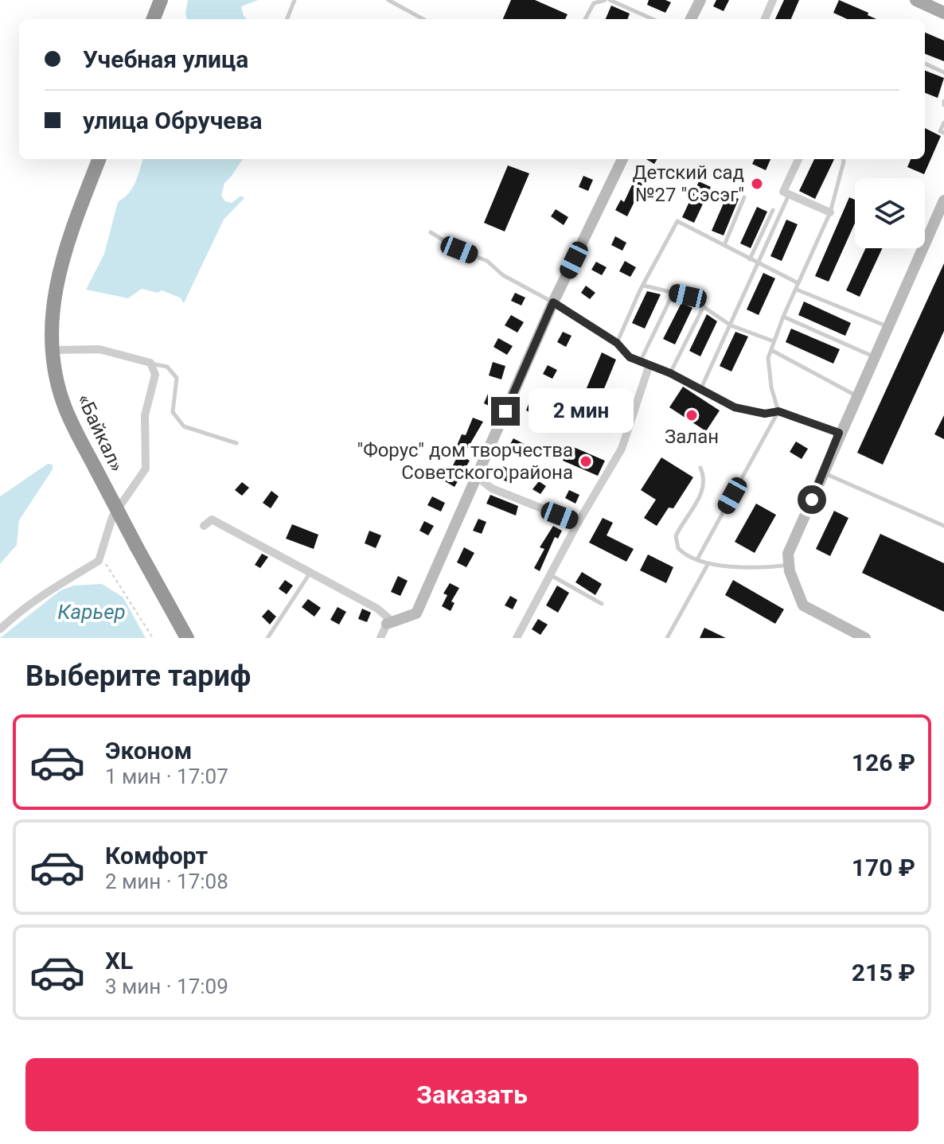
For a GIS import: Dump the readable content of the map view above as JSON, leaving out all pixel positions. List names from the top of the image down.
{
  "streets": {
    "highway": ["«Байкал»"]
  },
  "water": ["Карьер"],
  "places": ["Детский сад №27 \"Сэсэг\"", "Залан", "\"Форус\" дом творчества Советского района"],
  "page": {
    "banner": ["Учебная улица", "улица Обручева"],
    "bubble": "2 мин",
    "heading": "Выберите тариф",
    "list": [
      {
        "name": "Эконом",
        "note": "1 мин · 17:07",
        "value": "126 ₽"
      },
      {
        "name": "Комфорт",
        "note": "2 мин · 17:08",
        "value": "170 ₽"
      },
      {
        "name": "XL",
        "note": "3 мин · 17:09",
        "value": "215 ₽"
      }
    ],
    "buttons": "Заказать"
  }
}
